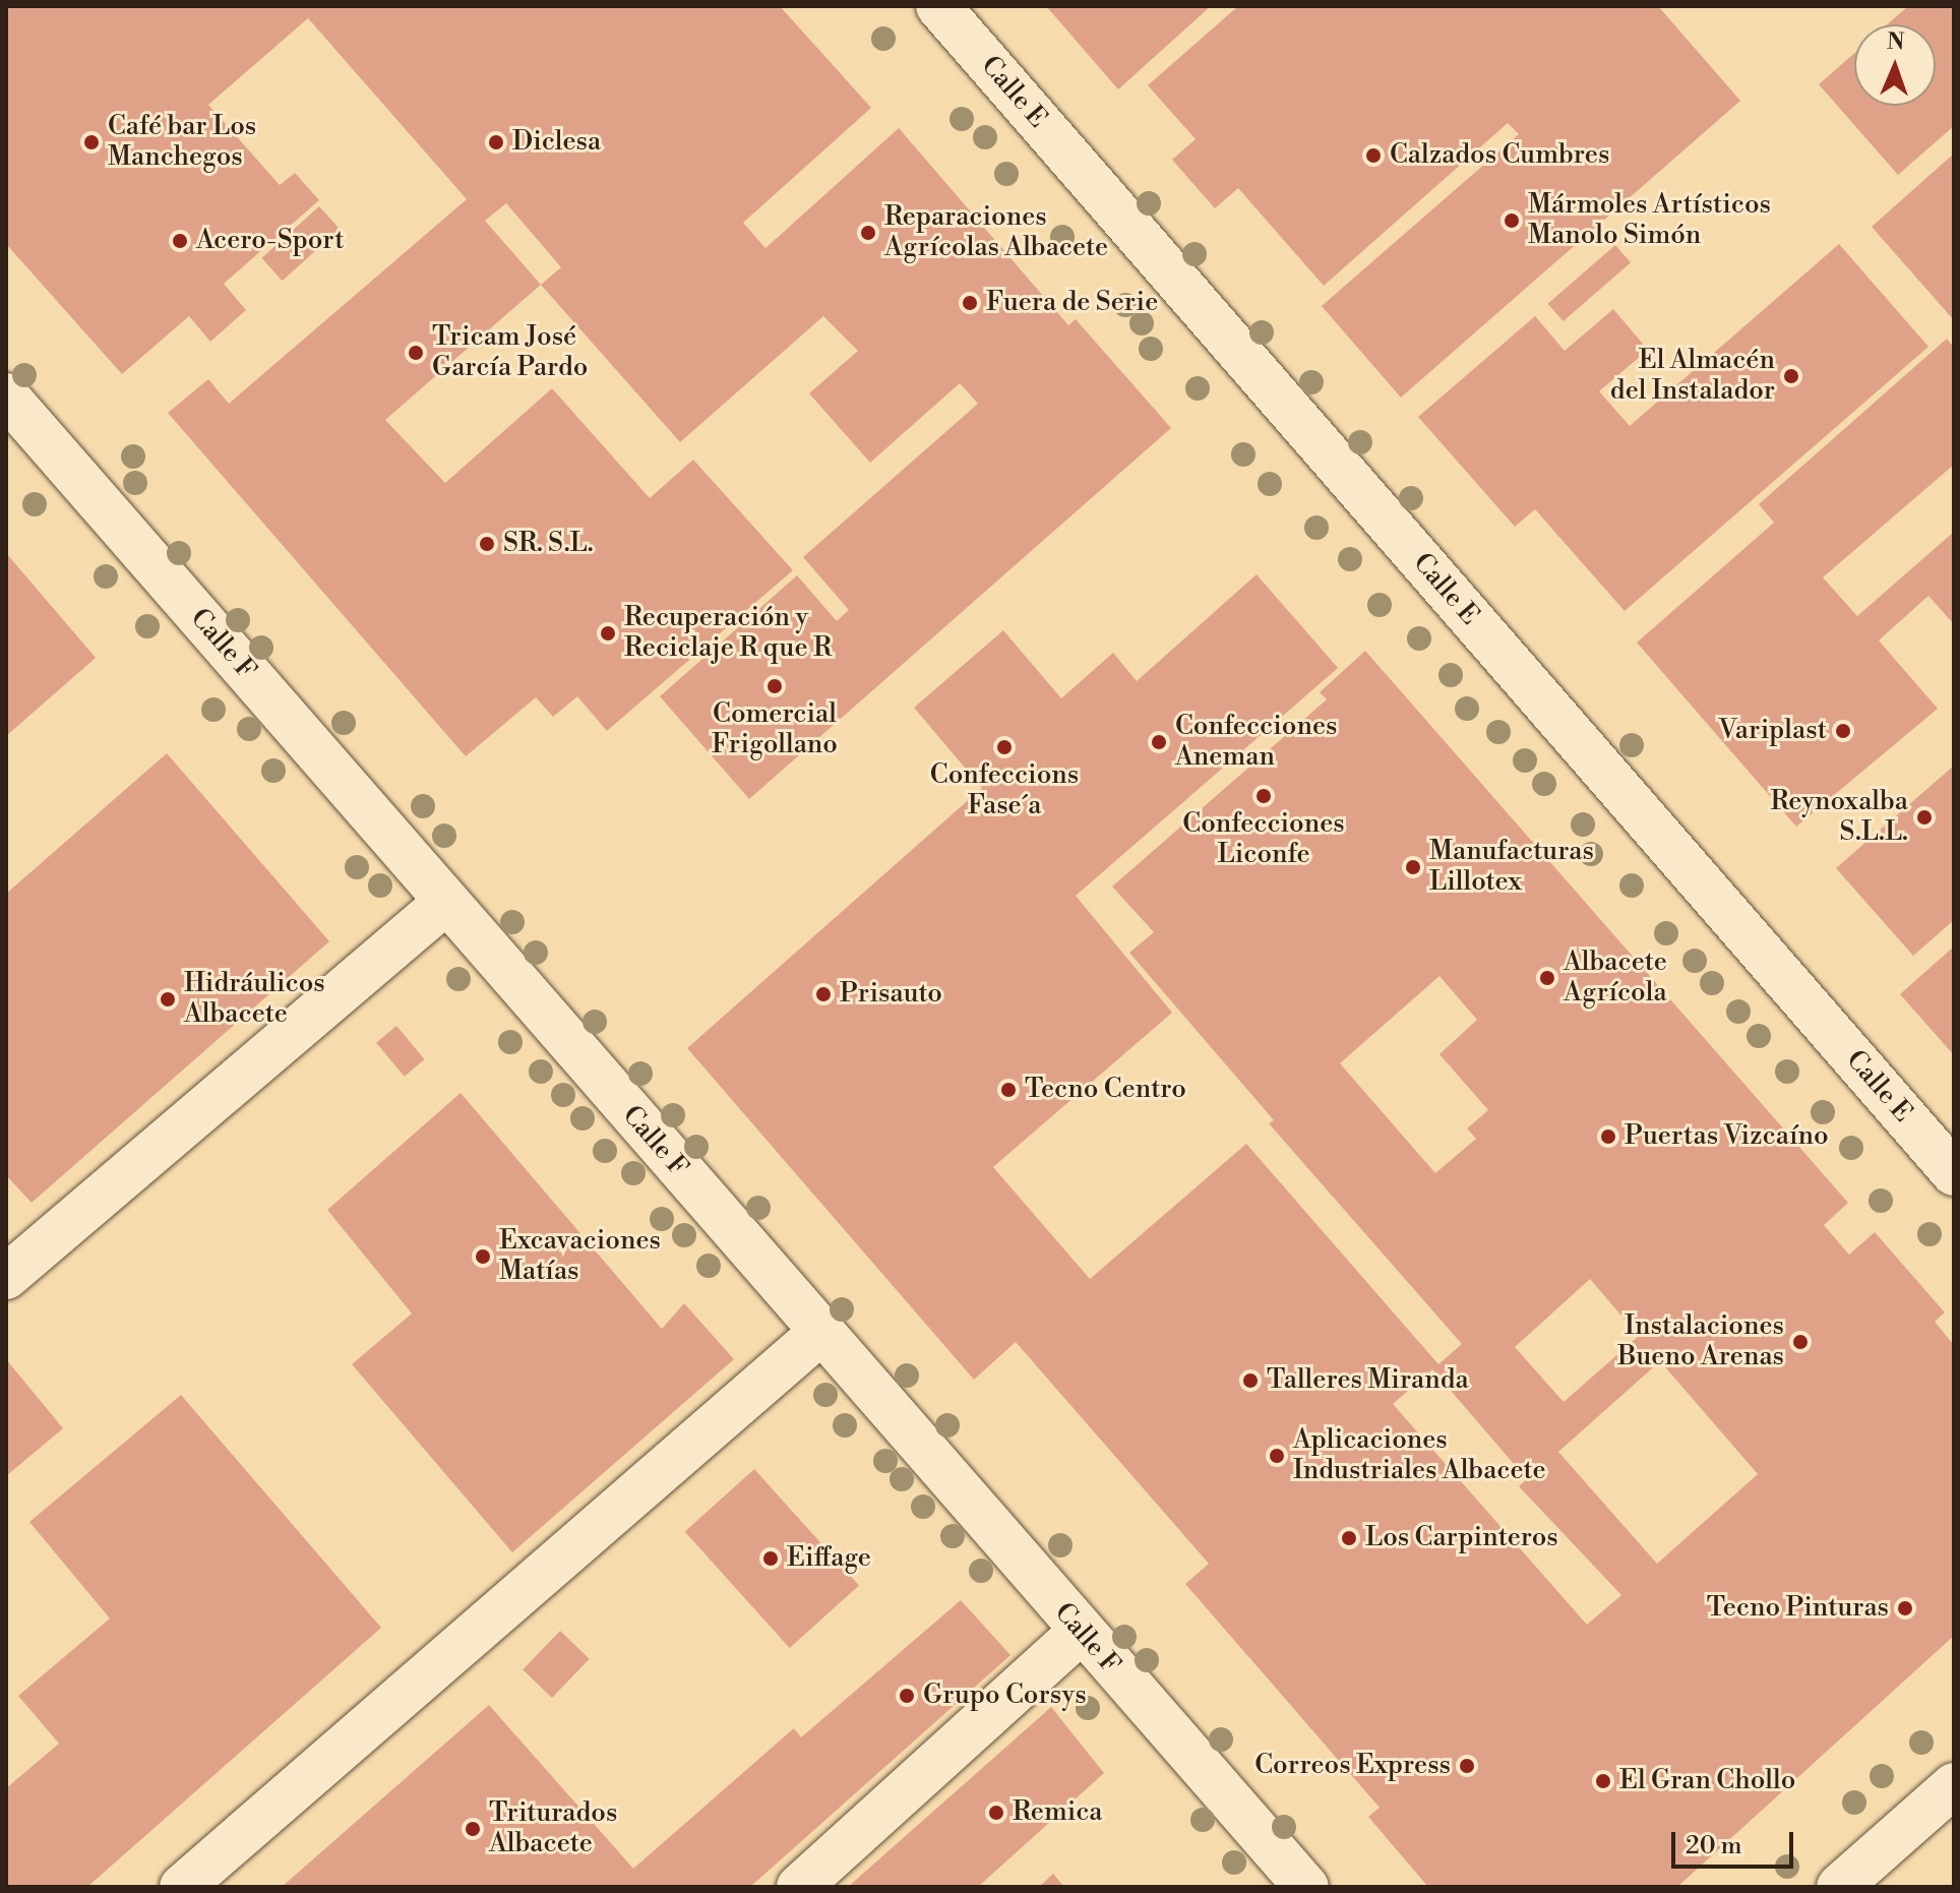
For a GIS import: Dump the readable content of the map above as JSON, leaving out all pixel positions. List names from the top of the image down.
{
  "streets": {
    "street": ["Calle E", "Calle F"]
  },
  "places": [
    "Café bar Los Manchegos",
    "Diclesa",
    "Calzados Cumbres",
    "Mármoles Artísticos Manolo Simón",
    "Reparaciones Agrícolas Albacete",
    "Acero-Sport",
    "Fuera de Serie",
    "Tricam José García Pardo",
    "El Almacén del Instalador",
    "SR. S.L.",
    "Recuperación y Reciclaje R que R",
    "Comercial Frigollano",
    "Variplast",
    "Confecciones Aneman",
    "Confeccions Fase´a",
    "Confecciones Liconfe",
    "Reynoxalba S.L.L.",
    "Manufacturas Lillotex",
    "Albacete Agrícola",
    "Prisauto",
    "Hidráulicos Albacete",
    "Tecno Centro",
    "Puertas Vizcaíno",
    "Excavaciones Matías",
    "Instalaciones Bueno Arenas",
    "Talleres Miranda",
    "Aplicaciones Industriales Albacete",
    "Los Carpinteros",
    "Eiffage",
    "Tecno Pinturas",
    "Grupo Corsys",
    "Correos Express",
    "El Gran Chollo",
    "Remica",
    "Triturados Albacete"
  ],
  "scale_bar": "20 m",
  "north": "top"
}
